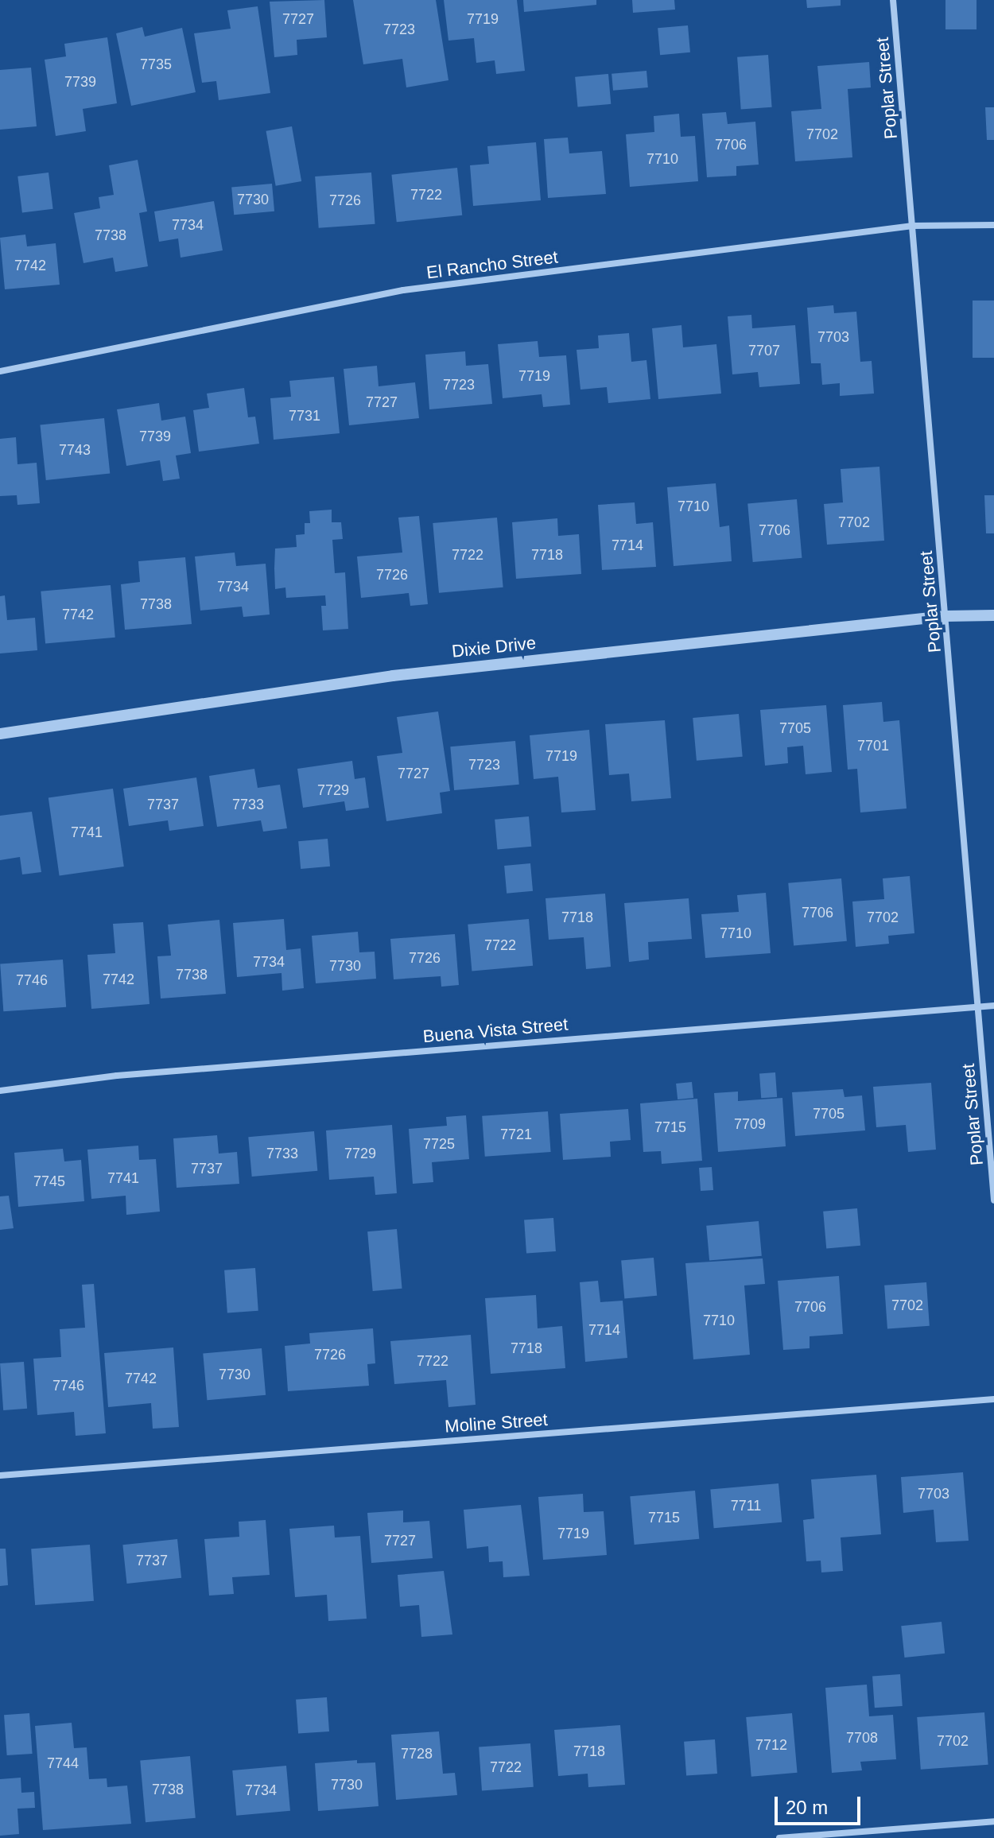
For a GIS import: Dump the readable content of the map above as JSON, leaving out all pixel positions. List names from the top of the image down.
{
  "streets": {
    "street": [
      "Poplar Street",
      "El Rancho Street",
      "Dixie Drive",
      "Buena Vista Street",
      "Moline Street"
    ]
  },
  "crossings": [
    ["Poplar Street", "El Rancho Street"],
    ["Poplar Street", "Dixie Drive"],
    ["Poplar Street", "Buena Vista Street"]
  ],
  "house_numbers": [
    "7727",
    "7719",
    "7723",
    "7735",
    "7739",
    "7702",
    "7706",
    "7710",
    "7722",
    "7730",
    "7726",
    "7734",
    "7738",
    "7742",
    "7703",
    "7707",
    "7719",
    "7723",
    "7727",
    "7731",
    "7739",
    "7743",
    "7710",
    "7702",
    "7706",
    "7714",
    "7722",
    "7718",
    "7726",
    "7734",
    "7738",
    "7742",
    "7705",
    "7701",
    "7719",
    "7723",
    "7727",
    "7729",
    "7737",
    "7733",
    "7741",
    "7706",
    "7718",
    "7702",
    "7710",
    "7722",
    "7726",
    "7734",
    "7730",
    "7738",
    "7742",
    "7746",
    "7705",
    "7709",
    "7715",
    "7721",
    "7725",
    "7733",
    "7729",
    "7737",
    "7741",
    "7745",
    "7702",
    "7706",
    "7710",
    "7714",
    "7718",
    "7726",
    "7722",
    "7730",
    "7742",
    "7746",
    "7703",
    "7711",
    "7715",
    "7719",
    "7727",
    "7737",
    "7708",
    "7702",
    "7712",
    "7718",
    "7728",
    "7744",
    "7722",
    "7730",
    "7738",
    "7734"
  ],
  "scale_bar": "20 m"
}
